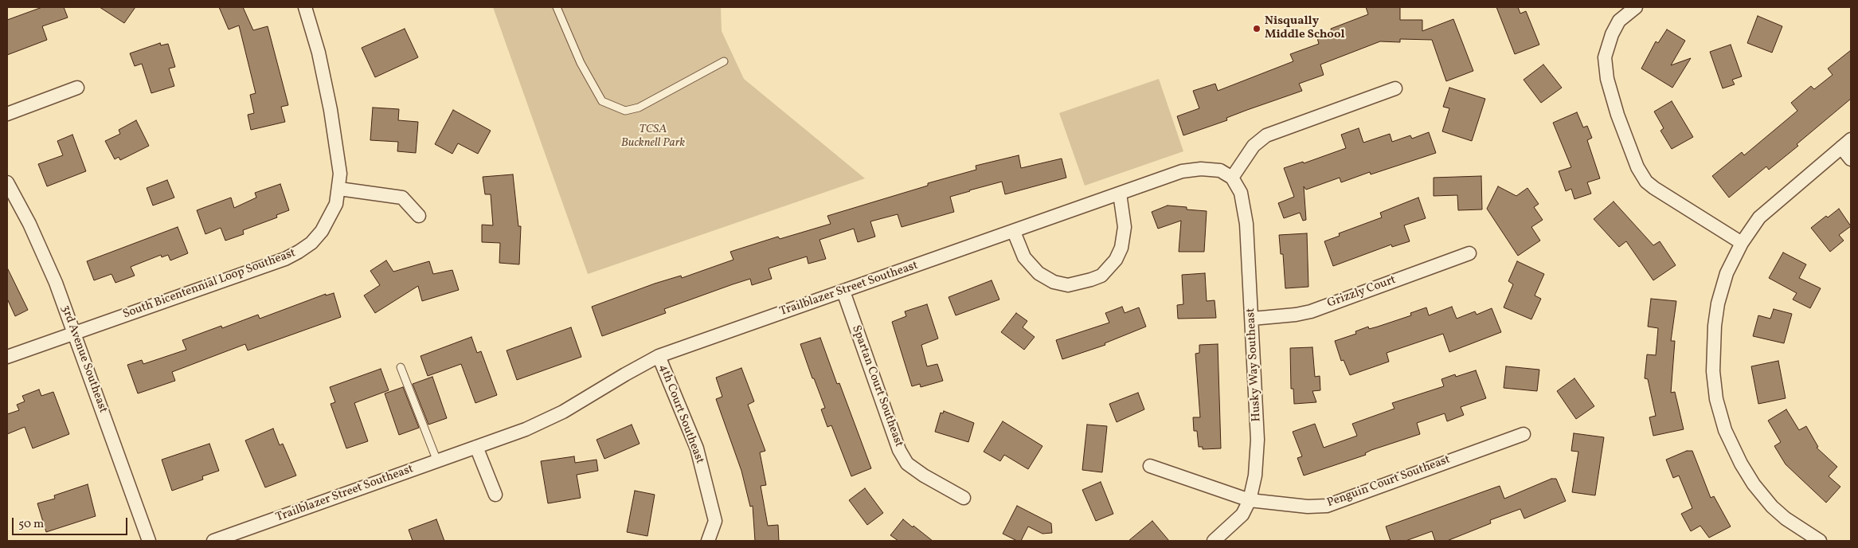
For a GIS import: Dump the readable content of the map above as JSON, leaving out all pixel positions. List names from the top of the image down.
{
  "streets": {
    "street": [
      "South Bicentennial Loop Southeast",
      "Trailblazer Street Southeast",
      "Grizzly Court",
      "3rd Avenue Southeast",
      "Husky Way Southeast",
      "Spartan Court Southeast",
      "4th Court Southeast",
      "Penguin Court Southeast"
    ]
  },
  "crossings": [
    ["South Bicentennial Loop Southeast", "3rd Avenue Southeast"],
    ["Trailblazer Street Southeast", "Husky Way Southeast"],
    ["Trailblazer Street Southeast", "Spartan Court Southeast"],
    ["Trailblazer Street Southeast", "4th Court Southeast"],
    ["Grizzly Court", "Husky Way Southeast"],
    ["Husky Way Southeast", "Penguin Court Southeast"]
  ],
  "parks": ["TCSA Bucknell Park"],
  "places": ["Nisqually Middle School"],
  "scale_bar": "50 m"
}
